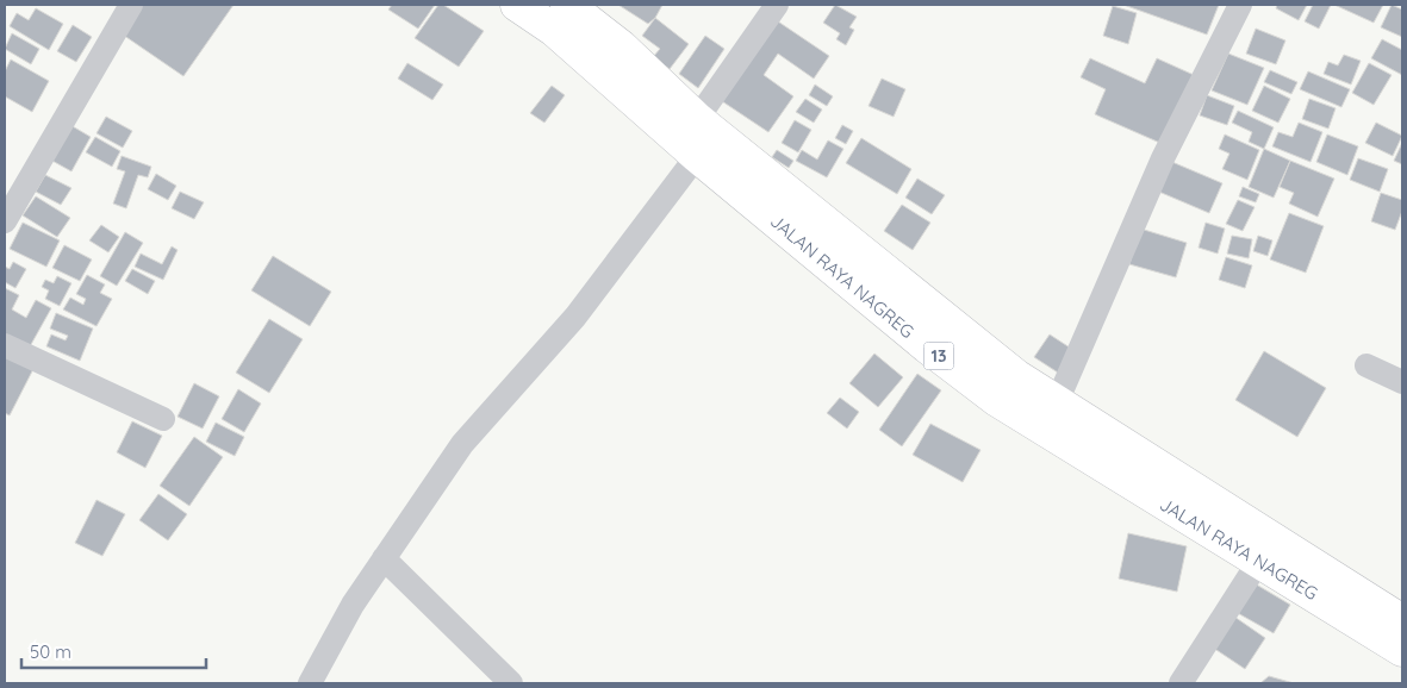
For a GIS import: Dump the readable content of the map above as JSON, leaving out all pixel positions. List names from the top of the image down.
{
  "streets": {
    "highway": ["JALAN RAYA NAGREG", "13"]
  },
  "scale_bar": "50 m"
}
